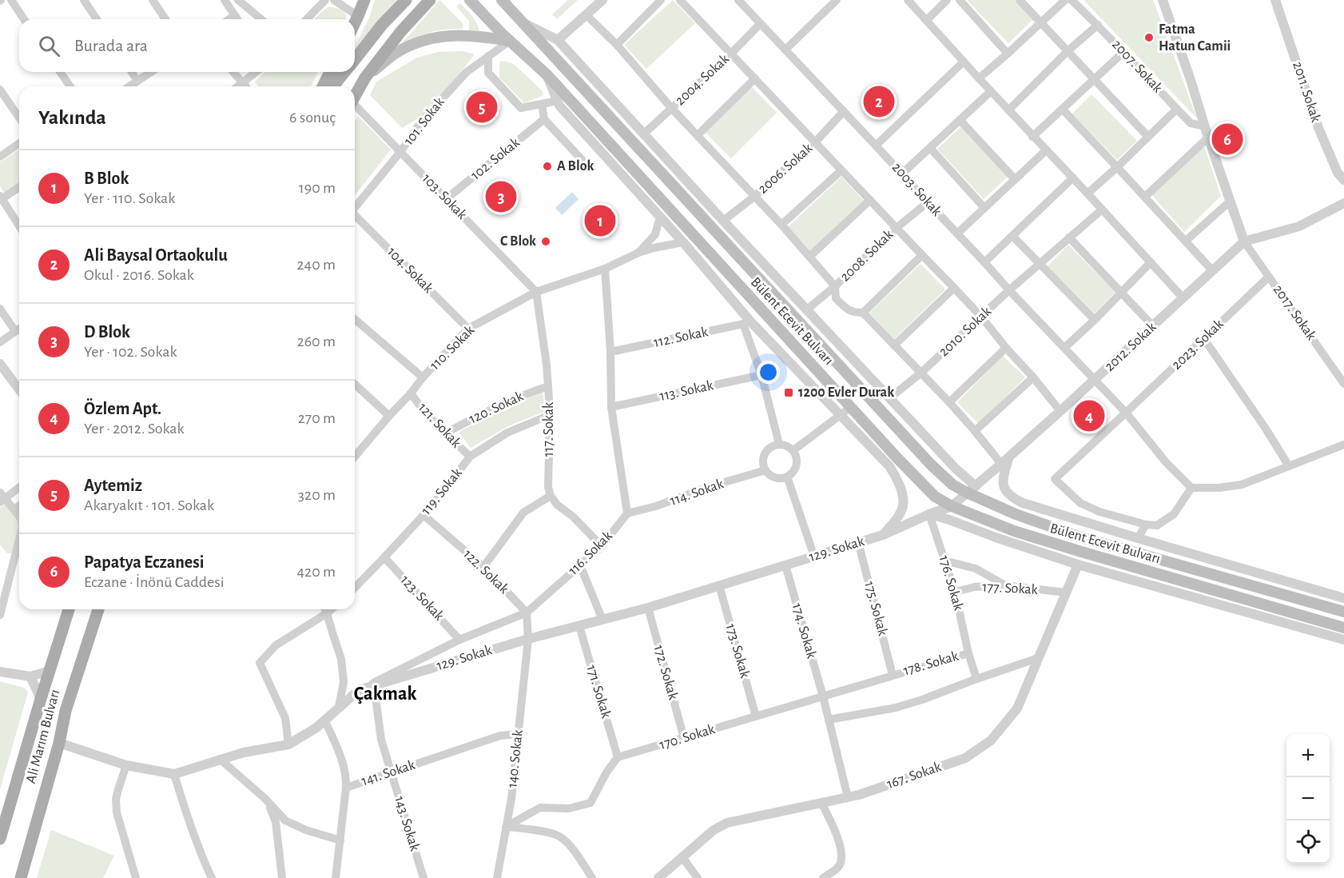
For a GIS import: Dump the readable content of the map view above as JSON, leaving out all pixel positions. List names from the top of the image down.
{
  "streets": {
    "main road": ["Bülent Ecevit Bulvarı", "Ali Marım Bulvarı"],
    "street": [
      "2007. Sokak",
      "2004. Sokak",
      "2011. Sokak",
      "101. Sokak",
      "102. Sokak",
      "2006. Sokak",
      "2003. Sokak",
      "103. Sokak",
      "2008. Sokak",
      "104. Sokak",
      "2017. Sokak",
      "2010. Sokak",
      "112. Sokak",
      "2023. Sokak",
      "2012. Sokak",
      "110. Sokak",
      "113. Sokak",
      "120. Sokak",
      "121. Sokak",
      "117. Sokak",
      "119. Sokak",
      "114. Sokak",
      "129. Sokak",
      "116. Sokak",
      "122. Sokak",
      "176. Sokak",
      "177. Sokak",
      "123. Sokak",
      "175. Sokak",
      "174. Sokak",
      "173. Sokak",
      "178. Sokak",
      "172. Sokak",
      "171. Sokak",
      "170. Sokak",
      "140. Sokak",
      "141. Sokak",
      "167. Sokak",
      "143. Sokak"
    ]
  },
  "crossings": [
    ["2004. Sokak", "2003. Sokak"],
    ["101. Sokak", "103. Sokak"],
    ["101. Sokak", "Bülent Ecevit Bulvarı"],
    ["102. Sokak", "103. Sokak"],
    ["2006. Sokak", "2003. Sokak"],
    ["2003. Sokak", "2008. Sokak"],
    ["2003. Sokak", "2010. Sokak"],
    ["2003. Sokak", "2023. Sokak"],
    ["2003. Sokak", "2012. Sokak"],
    ["103. Sokak", "110. Sokak"],
    ["103. Sokak", "117. Sokak"],
    ["104. Sokak", "110. Sokak"],
    ["2017. Sokak", "2023. Sokak"],
    ["2017. Sokak", "2012. Sokak"],
    ["Bülent Ecevit Bulvarı", "2012. Sokak"],
    ["2012. Sokak", "129. Sokak"],
    ["2012. Sokak", "176. Sokak"],
    ["110. Sokak", "121. Sokak"],
    ["110. Sokak", "117. Sokak"],
    ["120. Sokak", "121. Sokak"],
    ["120. Sokak", "117. Sokak"],
    ["121. Sokak", "119. Sokak"],
    ["117. Sokak", "119. Sokak"],
    ["119. Sokak", "122. Sokak"],
    ["119. Sokak", "123. Sokak"],
    ["114. Sokak", "116. Sokak"],
    ["129. Sokak", "116. Sokak"],
    ["129. Sokak", "176. Sokak"],
    ["129. Sokak", "175. Sokak"],
    ["129. Sokak", "174. Sokak"],
    ["129. Sokak", "173. Sokak"],
    ["129. Sokak", "172. Sokak"],
    ["129. Sokak", "171. Sokak"],
    ["129. Sokak", "Ali Marım Bulvarı"],
    ["129. Sokak", "140. Sokak"],
    ["129. Sokak", "143. Sokak"],
    ["116. Sokak", "122. Sokak"],
    ["116. Sokak", "123. Sokak"],
    ["176. Sokak", "177. Sokak"],
    ["176. Sokak", "178. Sokak"],
    ["177. Sokak", "167. Sokak"],
    ["175. Sokak", "178. Sokak"],
    ["175. Sokak", "170. Sokak"],
    ["174. Sokak", "170. Sokak"],
    ["174. Sokak", "167. Sokak"],
    ["173. Sokak", "170. Sokak"],
    ["178. Sokak", "170. Sokak"],
    ["172. Sokak", "170. Sokak"],
    ["171. Sokak", "170. Sokak"],
    ["140. Sokak", "141. Sokak"],
    ["141. Sokak", "143. Sokak"]
  ],
  "districts": ["Çakmak"],
  "places": {
    "other": ["Fatma Hatun Camii", "A Blok", "C Blok"],
    "transit": ["1200 Evler Durak"]
  },
  "page": {
    "search": "Burada ara",
    "pins": [
      "2",
      "5",
      "6",
      "3",
      "1",
      "4"
    ],
    "heading": ["Yakında", "6 sonuç"],
    "list": [
      {
        "mark": "1",
        "name": "B Blok",
        "note": "Yer · 110. Sokak",
        "value": "190 m"
      },
      {
        "mark": "2",
        "name": "Ali Baysal Ortaokulu",
        "note": "Okul · 2016. Sokak",
        "value": "240 m"
      },
      {
        "mark": "3",
        "name": "D Blok",
        "note": "Yer · 102. Sokak",
        "value": "260 m"
      },
      {
        "mark": "4",
        "name": "Özlem Apt.",
        "note": "Yer · 2012. Sokak",
        "value": "270 m"
      },
      {
        "mark": "5",
        "name": "Aytemiz",
        "note": "Akaryakıt · 101. Sokak",
        "value": "320 m"
      },
      {
        "mark": "6",
        "name": "Papatya Eczanesi",
        "note": "Eczane · İnönü Caddesi",
        "value": "420 m"
      }
    ],
    "map_buttons": ["+", "−"]
  }
}
